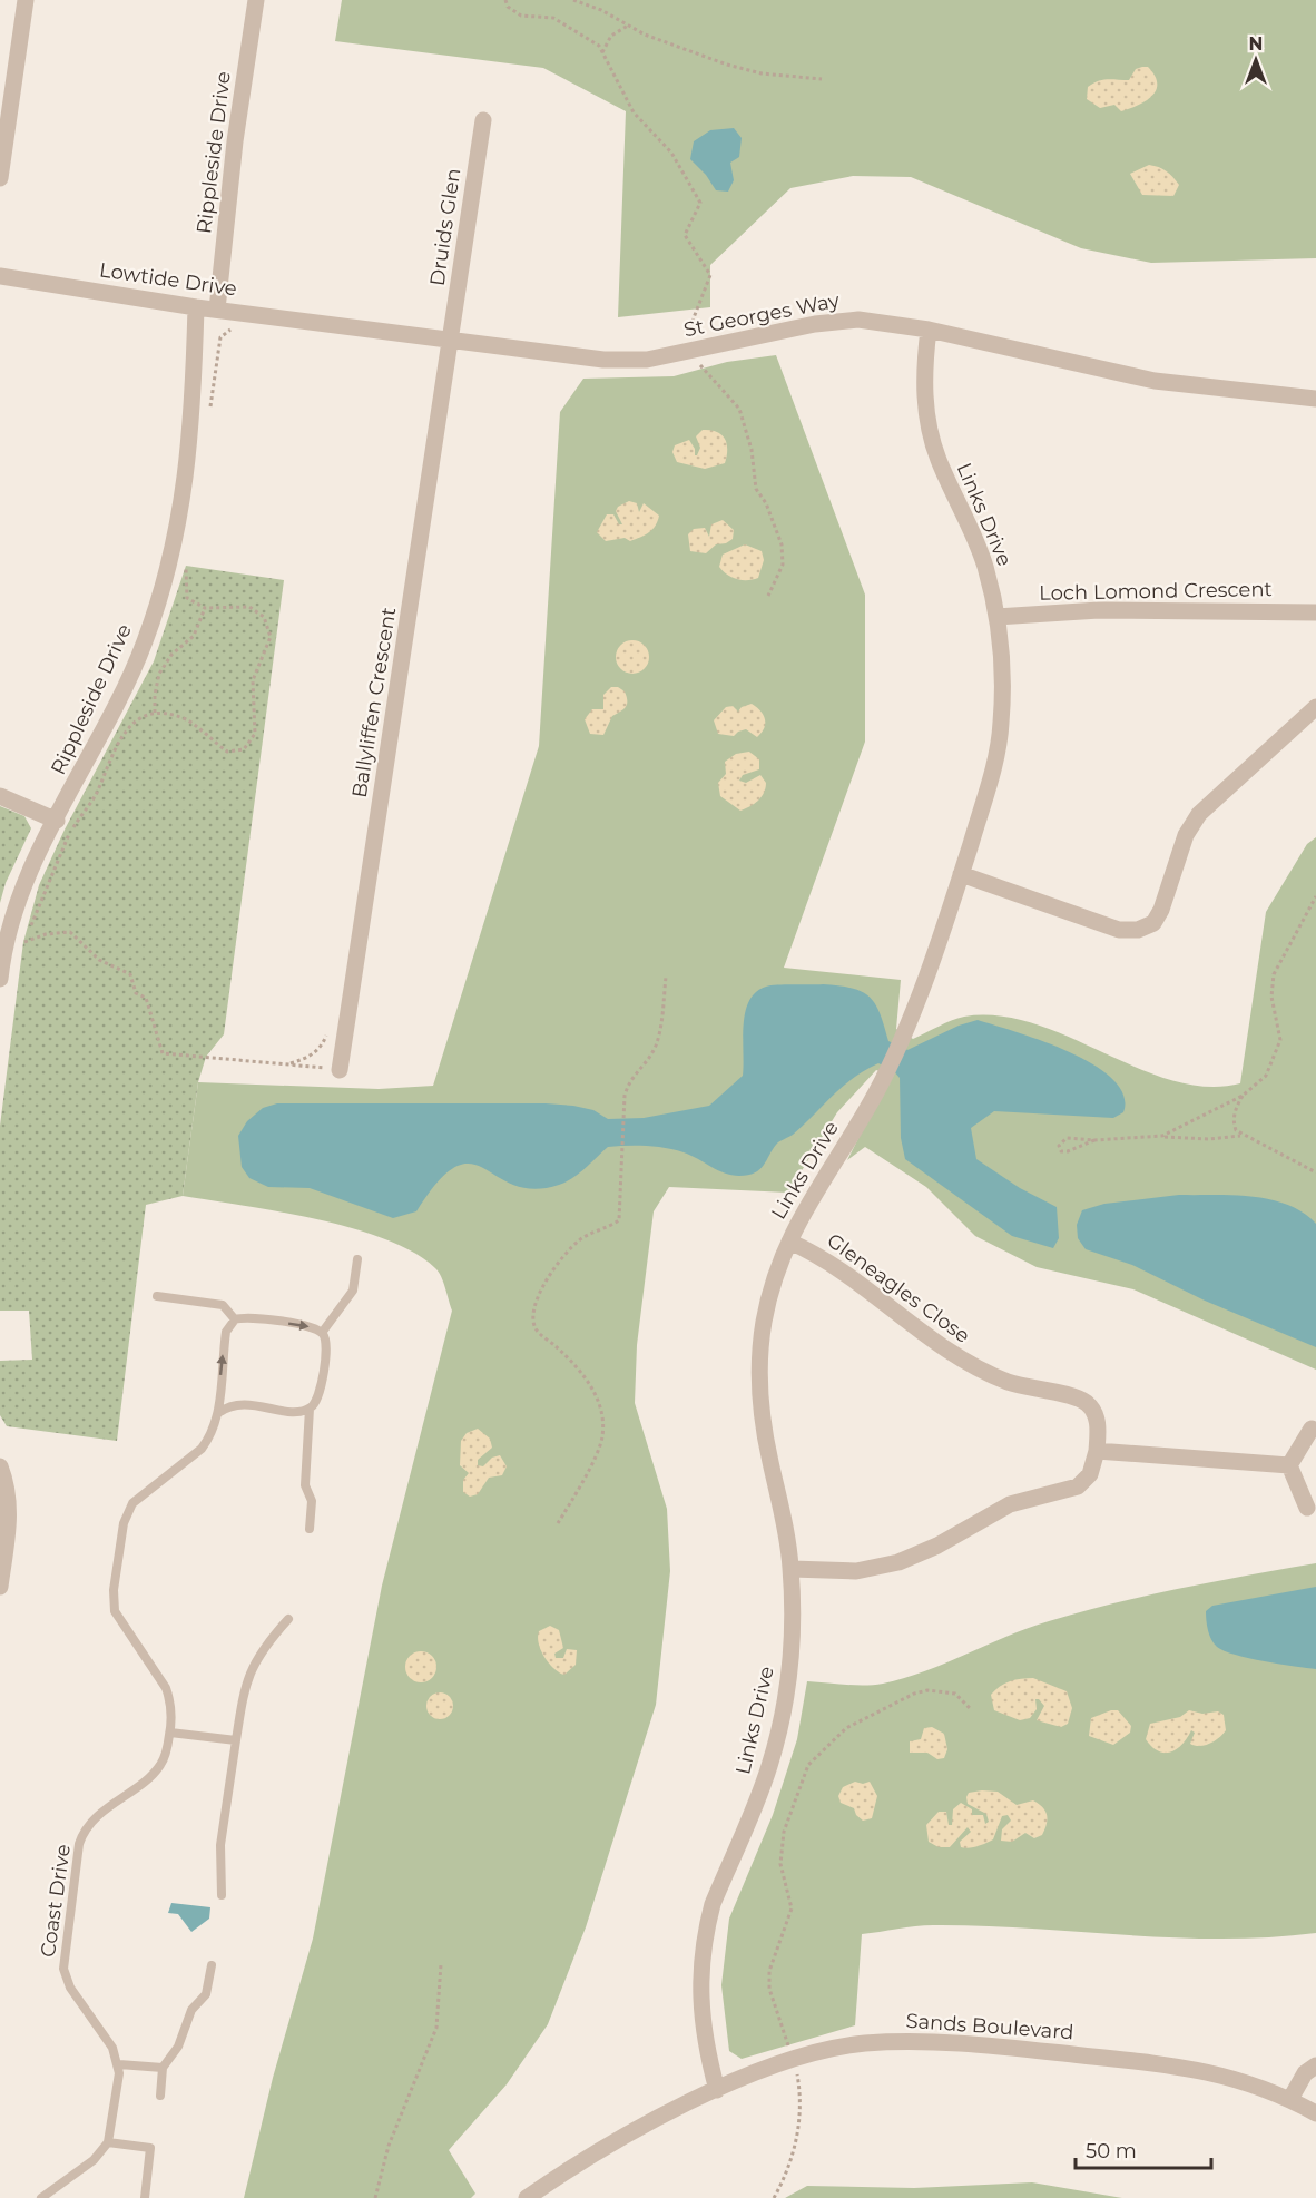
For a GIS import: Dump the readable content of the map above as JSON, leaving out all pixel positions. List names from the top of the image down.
{
  "streets": {
    "street": [
      "Rippleside Drive",
      "Druids Glen",
      "Lowtide Drive",
      "St Georges Way",
      "Links Drive",
      "Loch Lomond Crescent",
      "Ballyliffen Crescent",
      "Gleneagles Close",
      "Sands Boulevard"
    ],
    "lane": ["Coast Drive"]
  },
  "crossings": [
    ["Rippleside Drive", "Lowtide Drive"],
    ["Druids Glen", "St Georges Way"],
    ["Druids Glen", "Ballyliffen Crescent"],
    ["Lowtide Drive", "St Georges Way"],
    ["St Georges Way", "Links Drive"],
    ["St Georges Way", "Ballyliffen Crescent"],
    ["Links Drive", "Loch Lomond Crescent"],
    ["Links Drive", "Gleneagles Close"],
    ["Links Drive", "Sands Boulevard"]
  ],
  "scale_bar": "50 m",
  "north": "top"
}
